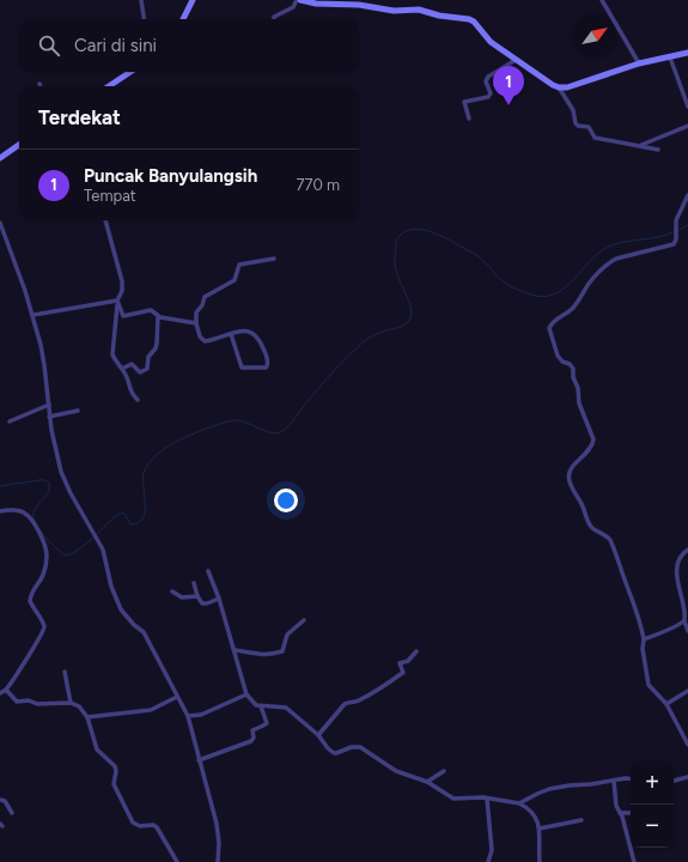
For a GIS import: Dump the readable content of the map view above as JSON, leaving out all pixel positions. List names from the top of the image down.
{
  "north": "top right",
  "page": {
    "search": "Cari di sini",
    "pins": "1",
    "heading": "Terdekat",
    "list": [
      {
        "mark": "1",
        "name": "Puncak Banyulangsih",
        "note": "Tempat",
        "value": "770 m"
      }
    ],
    "map_buttons": ["+", "−"]
  }
}
